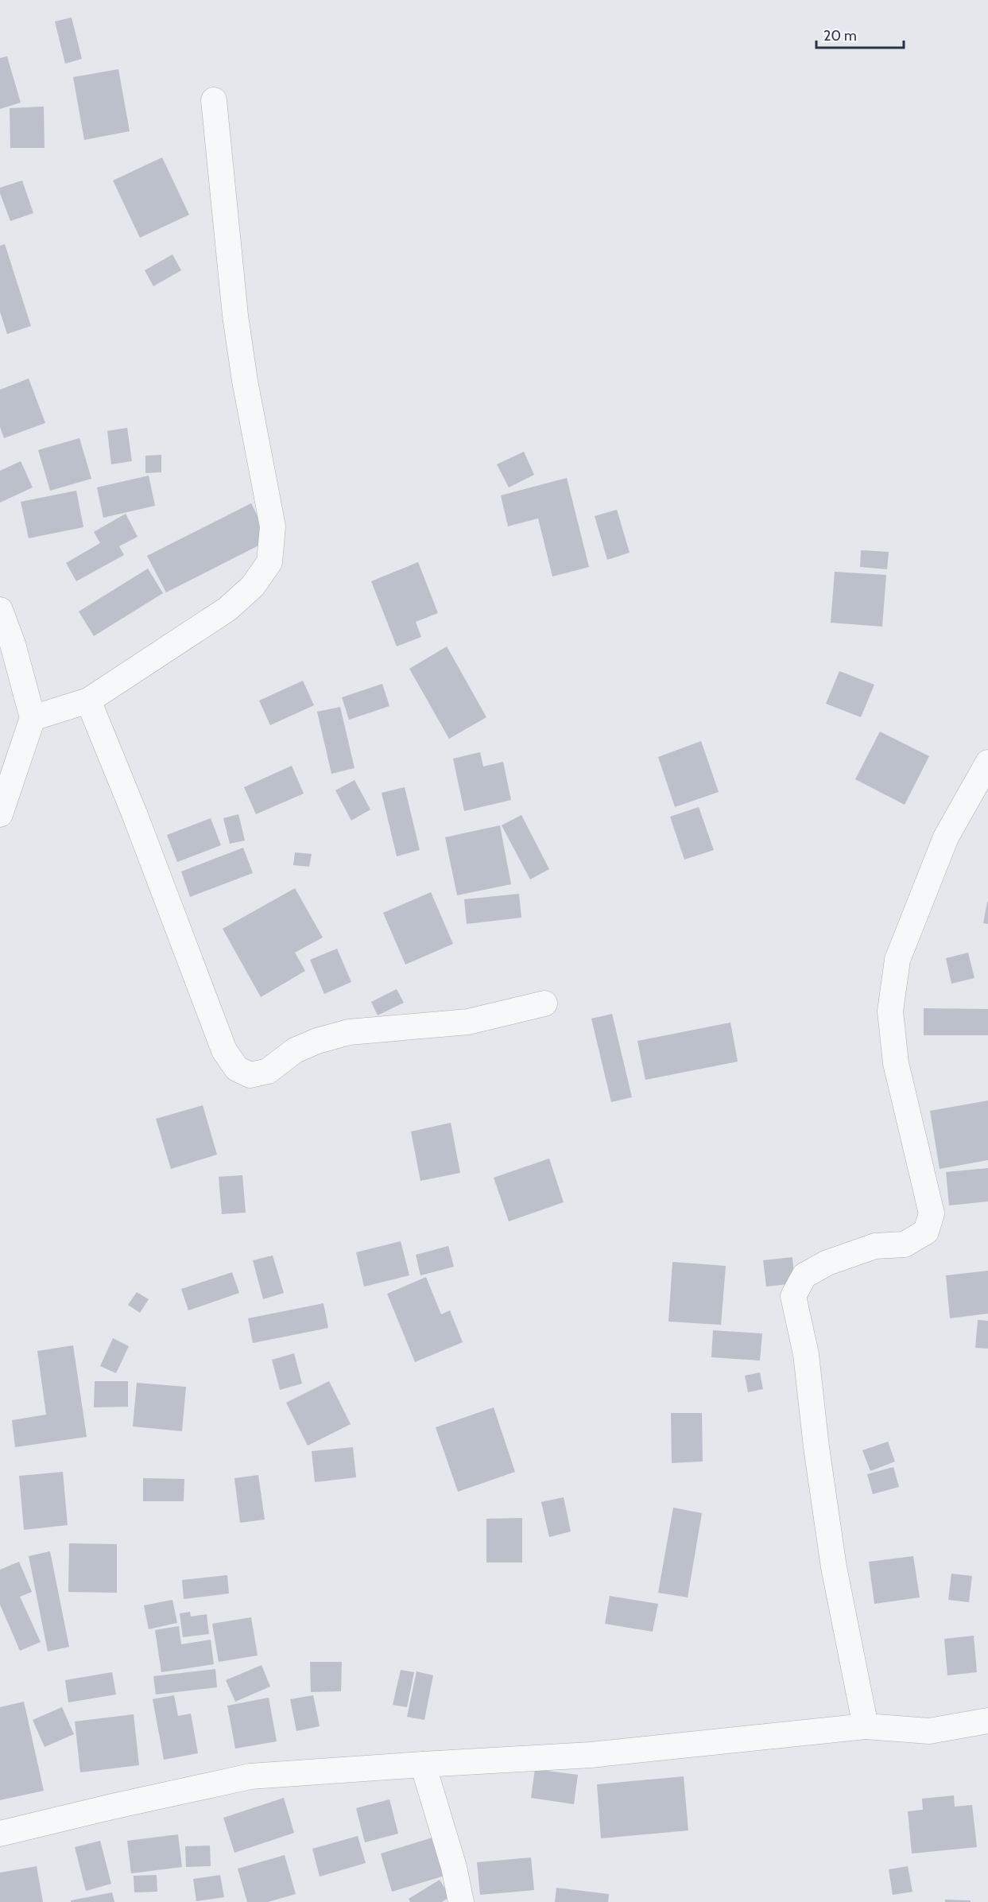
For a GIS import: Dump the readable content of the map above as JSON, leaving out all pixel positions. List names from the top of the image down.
{
  "scale_bar": "20 m"
}
